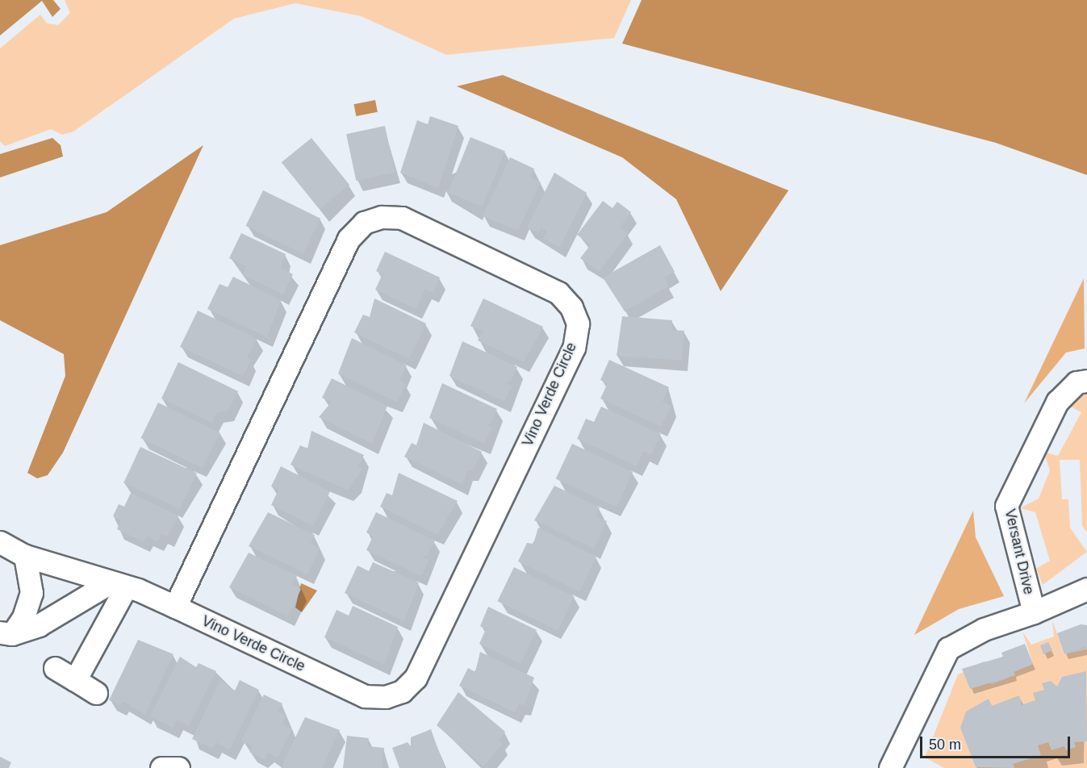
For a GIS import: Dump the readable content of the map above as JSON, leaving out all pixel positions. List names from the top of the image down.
{
  "streets": {
    "street": ["Vino Verde Circle", "Versant Drive"]
  },
  "scale_bar": "50 m"
}
